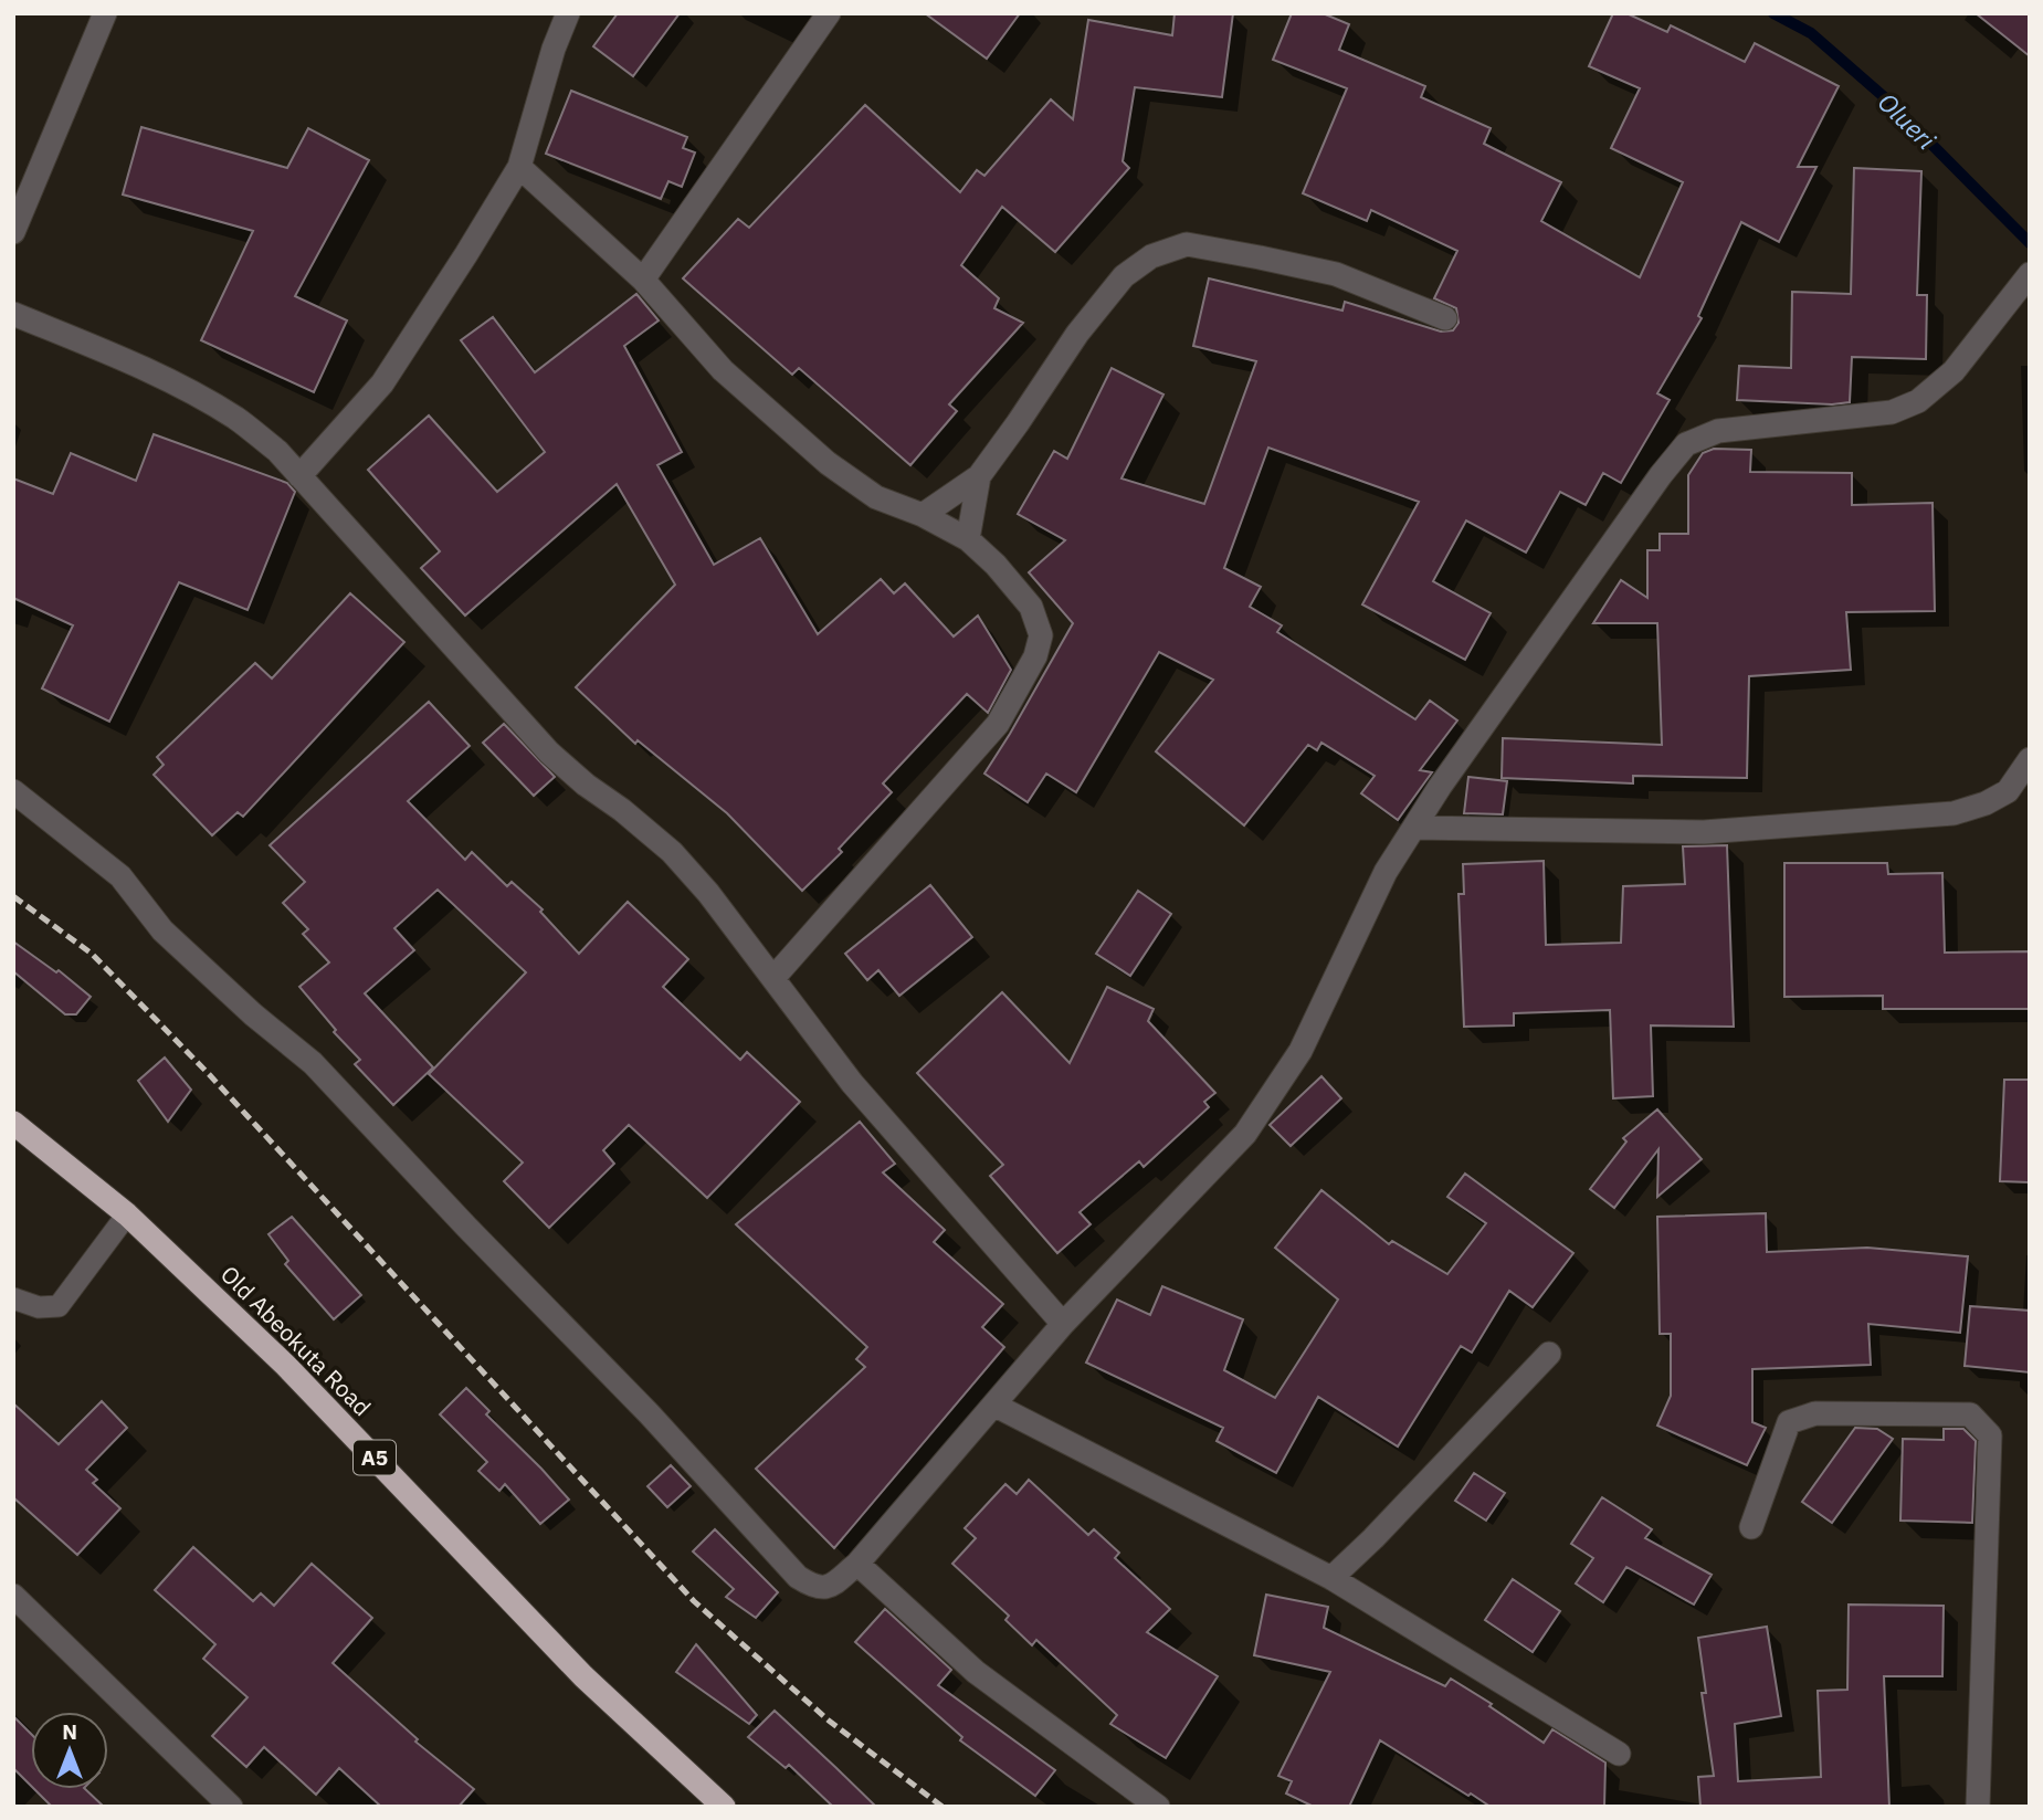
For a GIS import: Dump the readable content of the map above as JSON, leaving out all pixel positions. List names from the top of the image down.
{
  "streets": {
    "highway": ["Old Abeokuta Road", "A5"]
  },
  "water": ["Olueri"],
  "north": "top"
}
